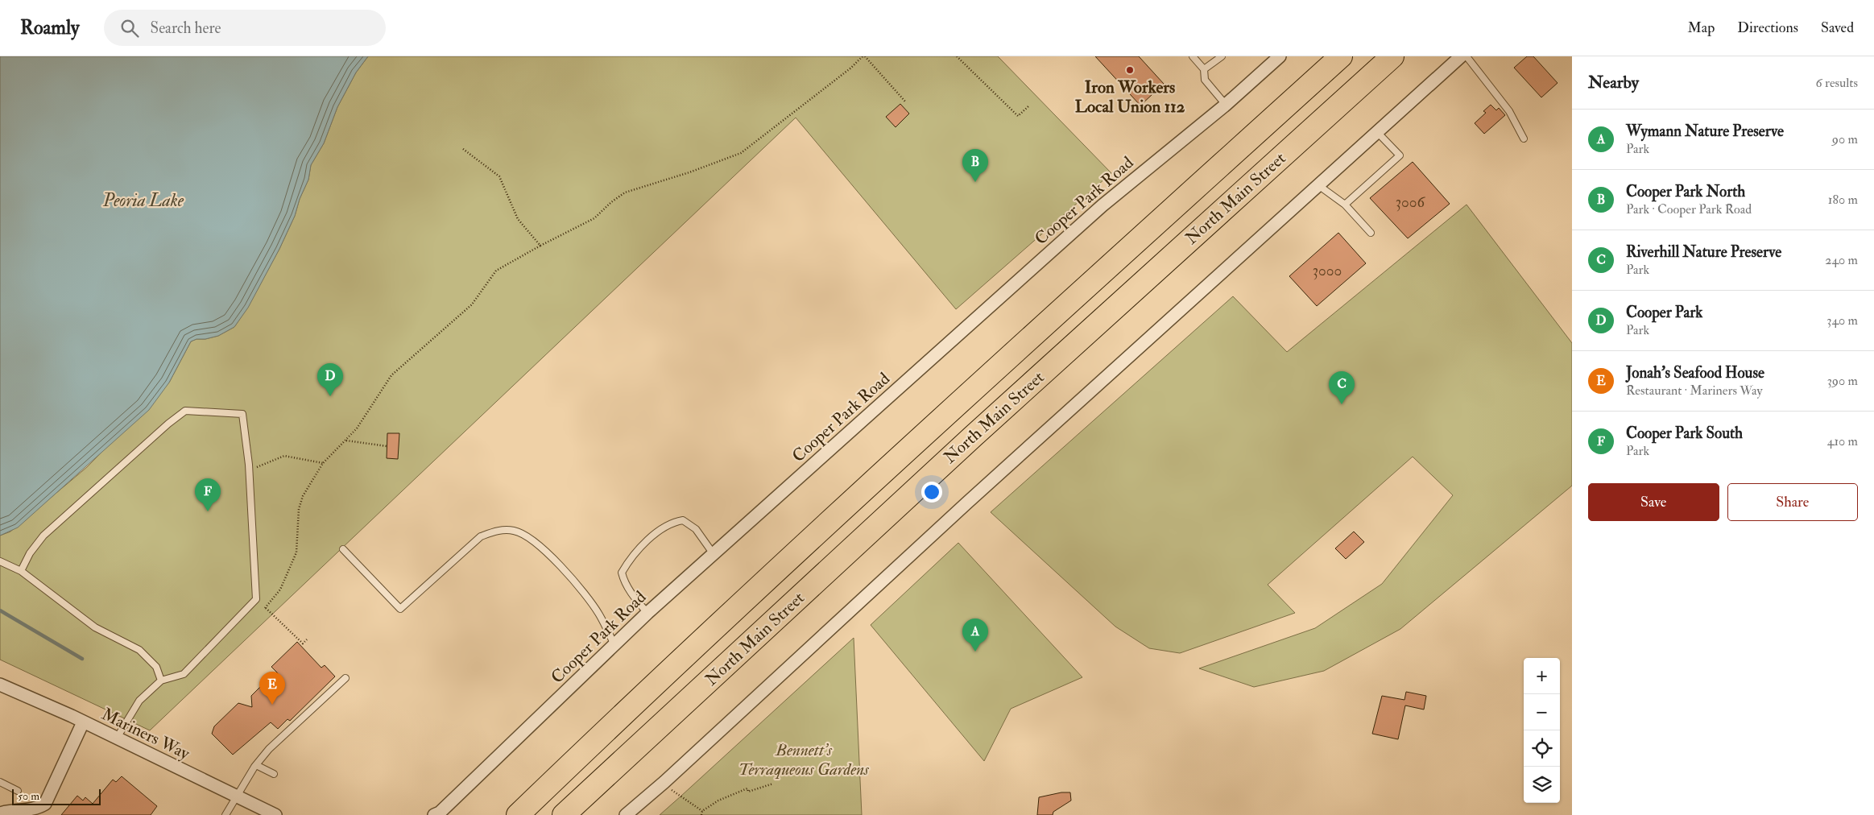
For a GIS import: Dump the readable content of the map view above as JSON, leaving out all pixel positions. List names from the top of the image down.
{
  "streets": {
    "highway": ["North Main Street"],
    "street": ["Cooper Park Road", "Mariners Way"]
  },
  "water": ["Peoria Lake"],
  "parks": ["Bennett's Terraqueous Gardens"],
  "places": ["Iron Workers Local Union 112"],
  "house_numbers": ["3006", "3000"],
  "scale_bar": "50 m",
  "page": {
    "header": "Roamly",
    "search": "Search here",
    "nav": ["Map", "Directions", "Saved"],
    "heading": ["Nearby", "6 results"],
    "list": [
      {
        "mark": "A",
        "name": "Wymann Nature Preserve",
        "note": "Park",
        "value": "90 m"
      },
      {
        "mark": "B",
        "name": "Cooper Park North",
        "note": "Park · Cooper Park Road",
        "value": "180 m"
      },
      {
        "mark": "C",
        "name": "Riverhill Nature Preserve",
        "note": "Park",
        "value": "240 m"
      },
      {
        "mark": "D",
        "name": "Cooper Park",
        "note": "Park",
        "value": "340 m"
      },
      {
        "mark": "E",
        "name": "Jonah's Seafood House",
        "note": "Restaurant · Mariners Way",
        "value": "390 m"
      },
      {
        "mark": "F",
        "name": "Cooper Park South",
        "note": "Park",
        "value": "410 m"
      }
    ],
    "pins": [
      "B",
      "D",
      "C",
      "F",
      "A",
      "E"
    ],
    "buttons": ["Save", "Share"],
    "map_buttons": ["+", "−"],
    "scale": "50 m"
  }
}
